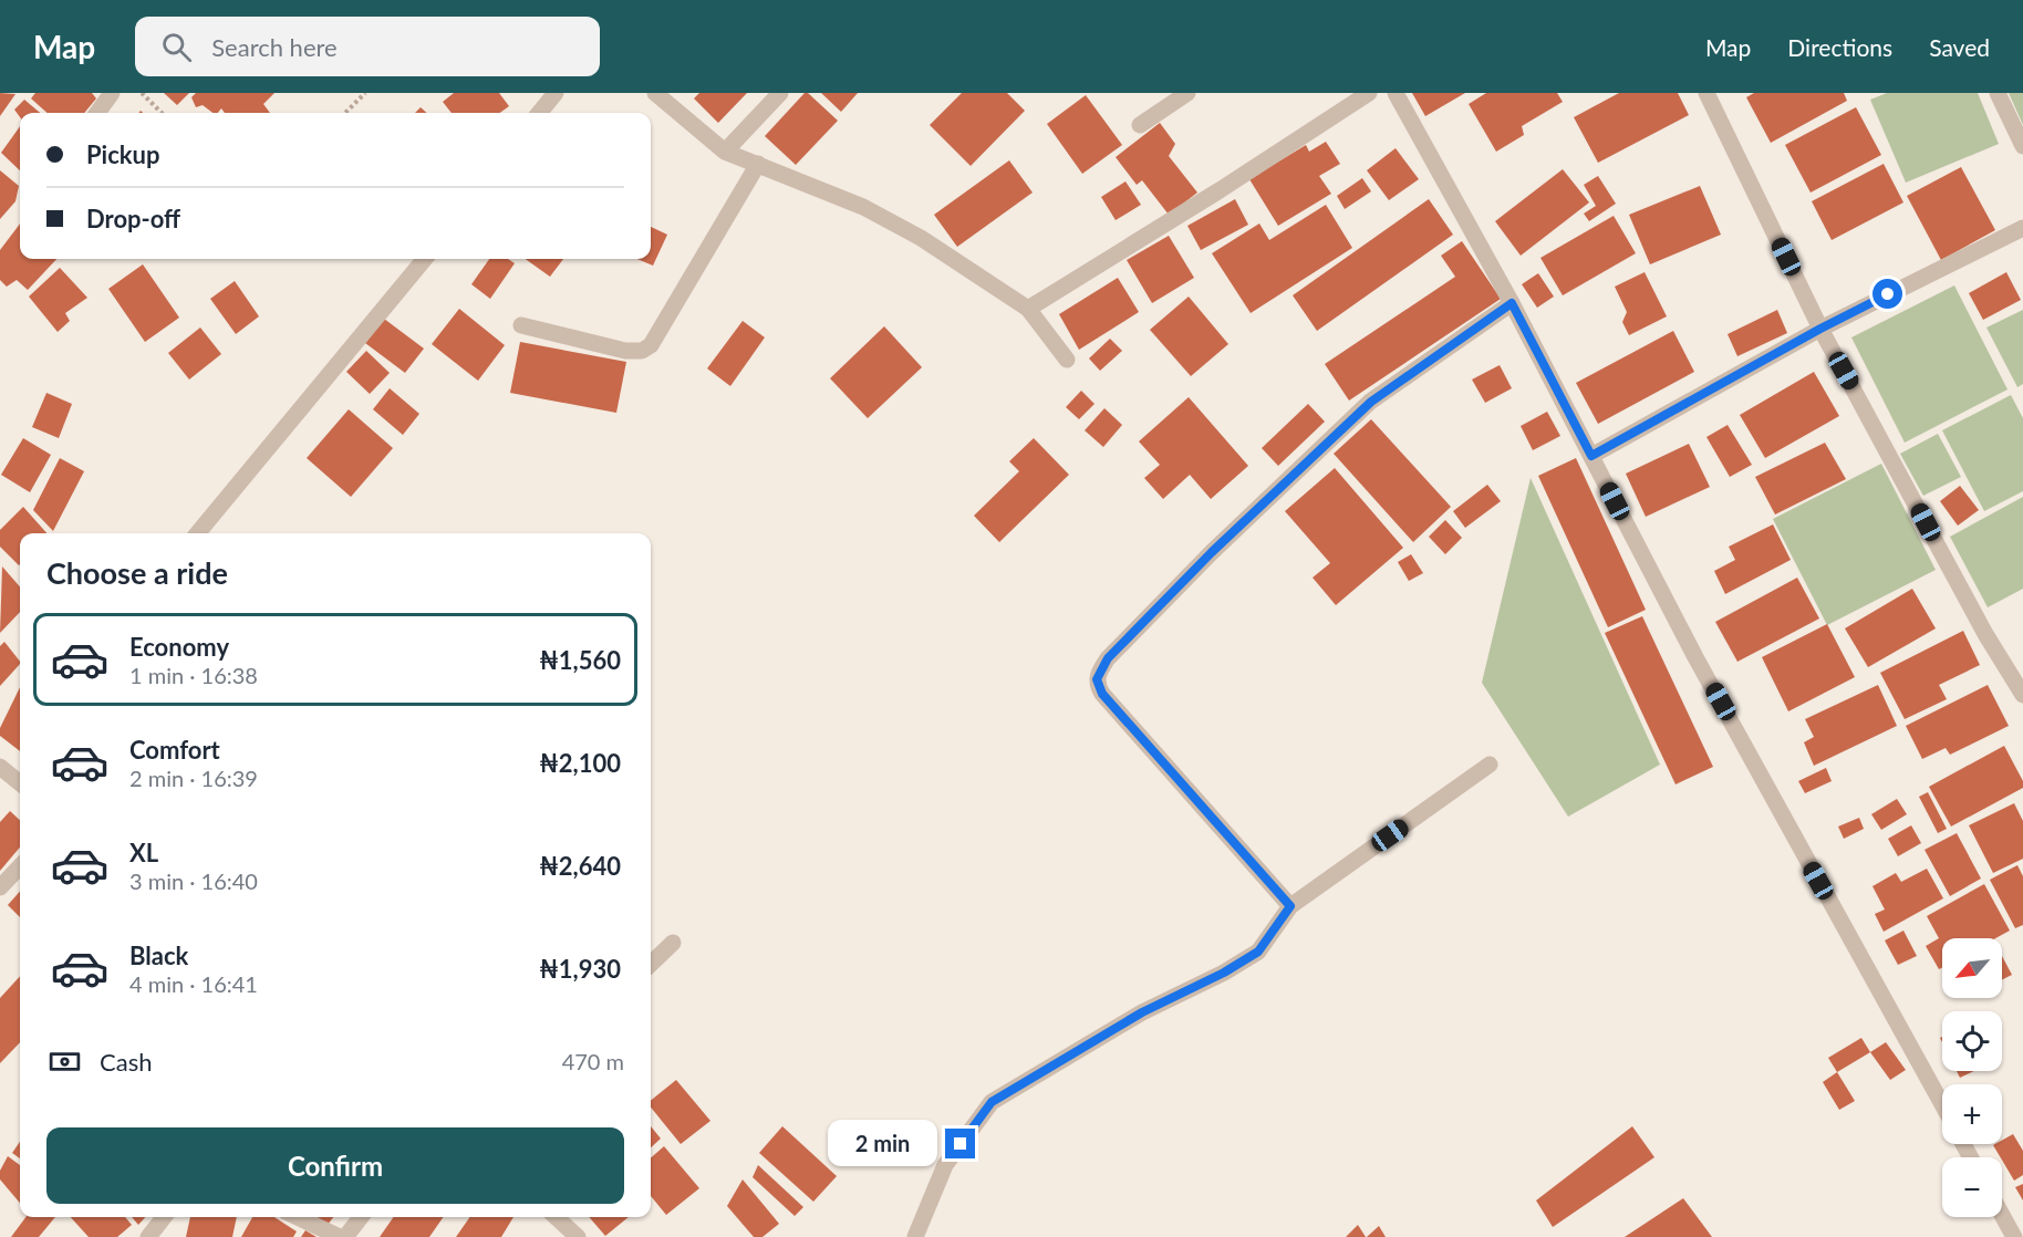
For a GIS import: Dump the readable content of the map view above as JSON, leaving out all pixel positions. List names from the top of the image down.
{
  "north": "bottom left",
  "page": {
    "header": "Map",
    "search": "Search here",
    "nav": ["Map", "Directions", "Saved"],
    "banner": ["Pickup", "Drop-off"],
    "heading": "Choose a ride",
    "list": [
      {
        "name": "Economy",
        "note": "1 min · 16:38",
        "value": "₦1,560"
      },
      {
        "name": "Comfort",
        "note": "2 min · 16:39",
        "value": "₦2,100"
      },
      {
        "name": "XL",
        "note": "3 min · 16:40",
        "value": "₦2,640"
      },
      {
        "name": "Black",
        "note": "4 min · 16:41",
        "value": "₦1,930"
      }
    ],
    "map_buttons": ["+", "−"],
    "pay": ["Cash", "470 m"],
    "buttons": "Confirm",
    "bubble": "2 min"
  }
}
